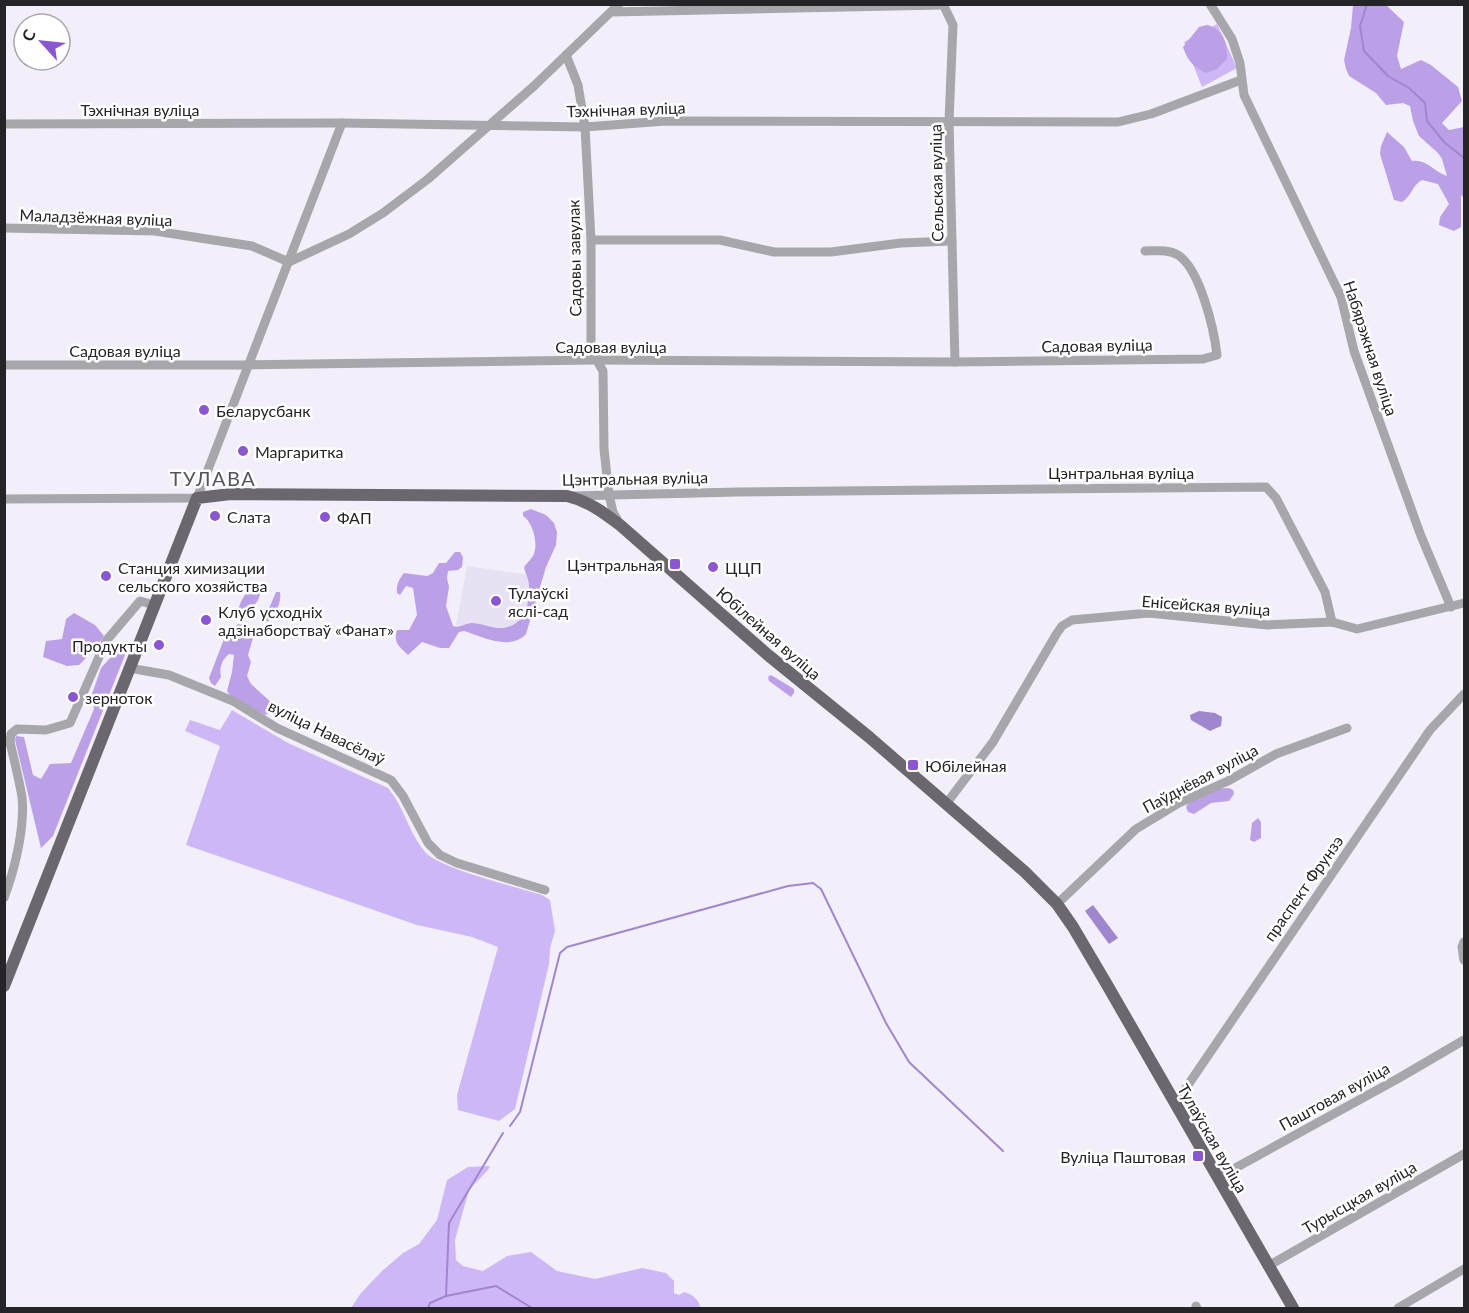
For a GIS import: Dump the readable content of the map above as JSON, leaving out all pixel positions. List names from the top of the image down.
{
  "streets": {
    "main road": ["Цэнтральная вуліца", "Юбілейная вуліца", "Тулаўская вуліца"],
    "street": [
      "Тэхнічная вуліца",
      "Сельская вуліца",
      "Маладзёжная вуліца",
      "Садовы завулак",
      "Садовая вуліца",
      "Набярэжная вуліца",
      "Енісейская вуліца",
      "вуліца Навасёлаў",
      "Паўднёвая вуліца",
      "праспект Фрунзэ",
      "Паштовая вуліца",
      "Турысцкая вуліца"
    ]
  },
  "crossings": [
    ["Тэхнічная вуліца", "Сельская вуліца"],
    ["Тэхнічная вуліца", "Садовы завулак"],
    ["Тэхнічная вуліца", "Набярэжная вуліца"],
    ["Сельская вуліца", "Садовая вуліца"],
    ["Садовы завулак", "Садовая вуліца"],
    ["Садовы завулак", "Цэнтральная вуліца"],
    ["Садовы завулак", "Юбілейная вуліца"],
    ["Набярэжная вуліца", "Енісейская вуліца"],
    ["Цэнтральная вуліца", "Енісейская вуліца"],
    ["Цэнтральная вуліца", "Юбілейная вуліца"],
    ["Енісейская вуліца", "Юбілейная вуліца"],
    ["Юбілейная вуліца", "Паўднёвая вуліца"],
    ["Юбілейная вуліца", "Тулаўская вуліца"],
    ["Паўднёвая вуліца", "Тулаўская вуліца"],
    ["праспект Фрунзэ", "Тулаўская вуліца"],
    ["Паштовая вуліца", "Тулаўская вуліца"],
    ["Тулаўская вуліца", "Турысцкая вуліца"]
  ],
  "districts": ["ТУЛАВА"],
  "places": {
    "other": [
      "Беларусбанк",
      "Маргаритка",
      "Слата",
      "ФАП",
      "ЦЦП",
      "Станция химизации сельского хозяйства",
      "Тулаўскі яслі-сад",
      "Клуб усходніх адзінаборстваў «Фанат»",
      "Продукты",
      "зерноток"
    ],
    "transit": ["Цэнтральная", "Юбілейная", "Вуліца Паштовая"]
  },
  "north": "top left"
}
